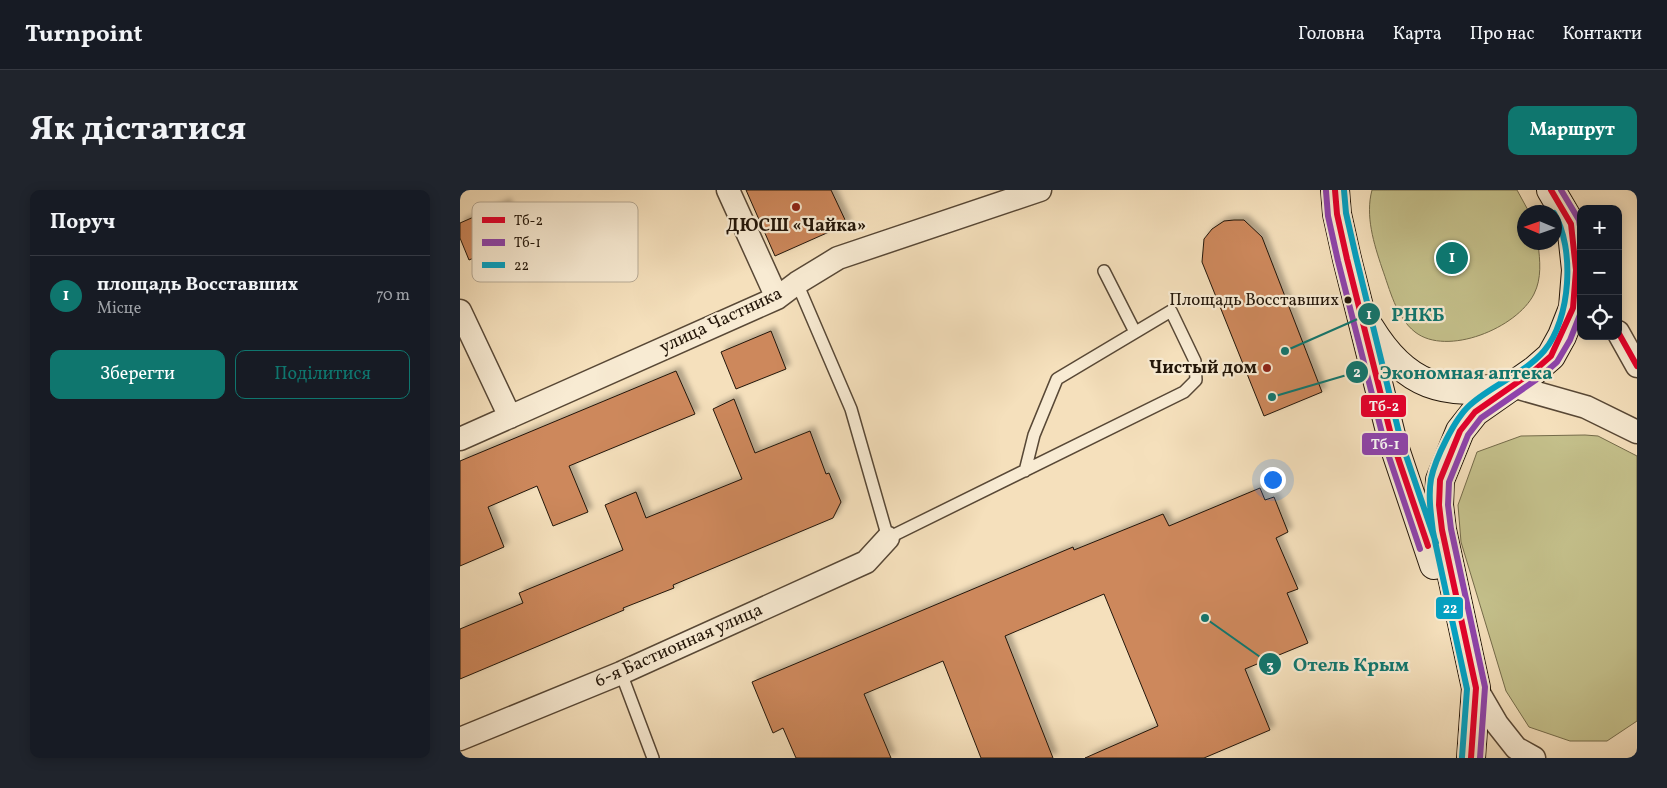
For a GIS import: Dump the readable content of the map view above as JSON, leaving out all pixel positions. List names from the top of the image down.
{
  "streets": {
    "street": ["улица Частника", "6-я Бастионная улица"]
  },
  "places": [
    "ДЮСШ «Чайка»",
    "Площадь Восставших",
    "РНКБ",
    "Чистый дом",
    "Экономная аптека",
    "Отель Крым"
  ],
  "lines": ["transit line Тб-2", "transit line Тб-1", "transit line 22"],
  "legend": ["Тб-2", "Тб-1", "22"],
  "north": "left",
  "page": {
    "header": "Turnpoint",
    "nav": [
      "Головна",
      "Карта",
      "Про нас",
      "Контакти"
    ],
    "title": "Як дістатися",
    "buttons": [
      "Маршрут",
      ["Зберегти", "Поділитися"]
    ],
    "heading": "Поруч",
    "map_buttons": ["+", "−"],
    "pins": "1",
    "list": [
      {
        "mark": "1",
        "name": "площадь Восставших",
        "note": "Місце",
        "value": "70 m"
      }
    ]
  }
}
